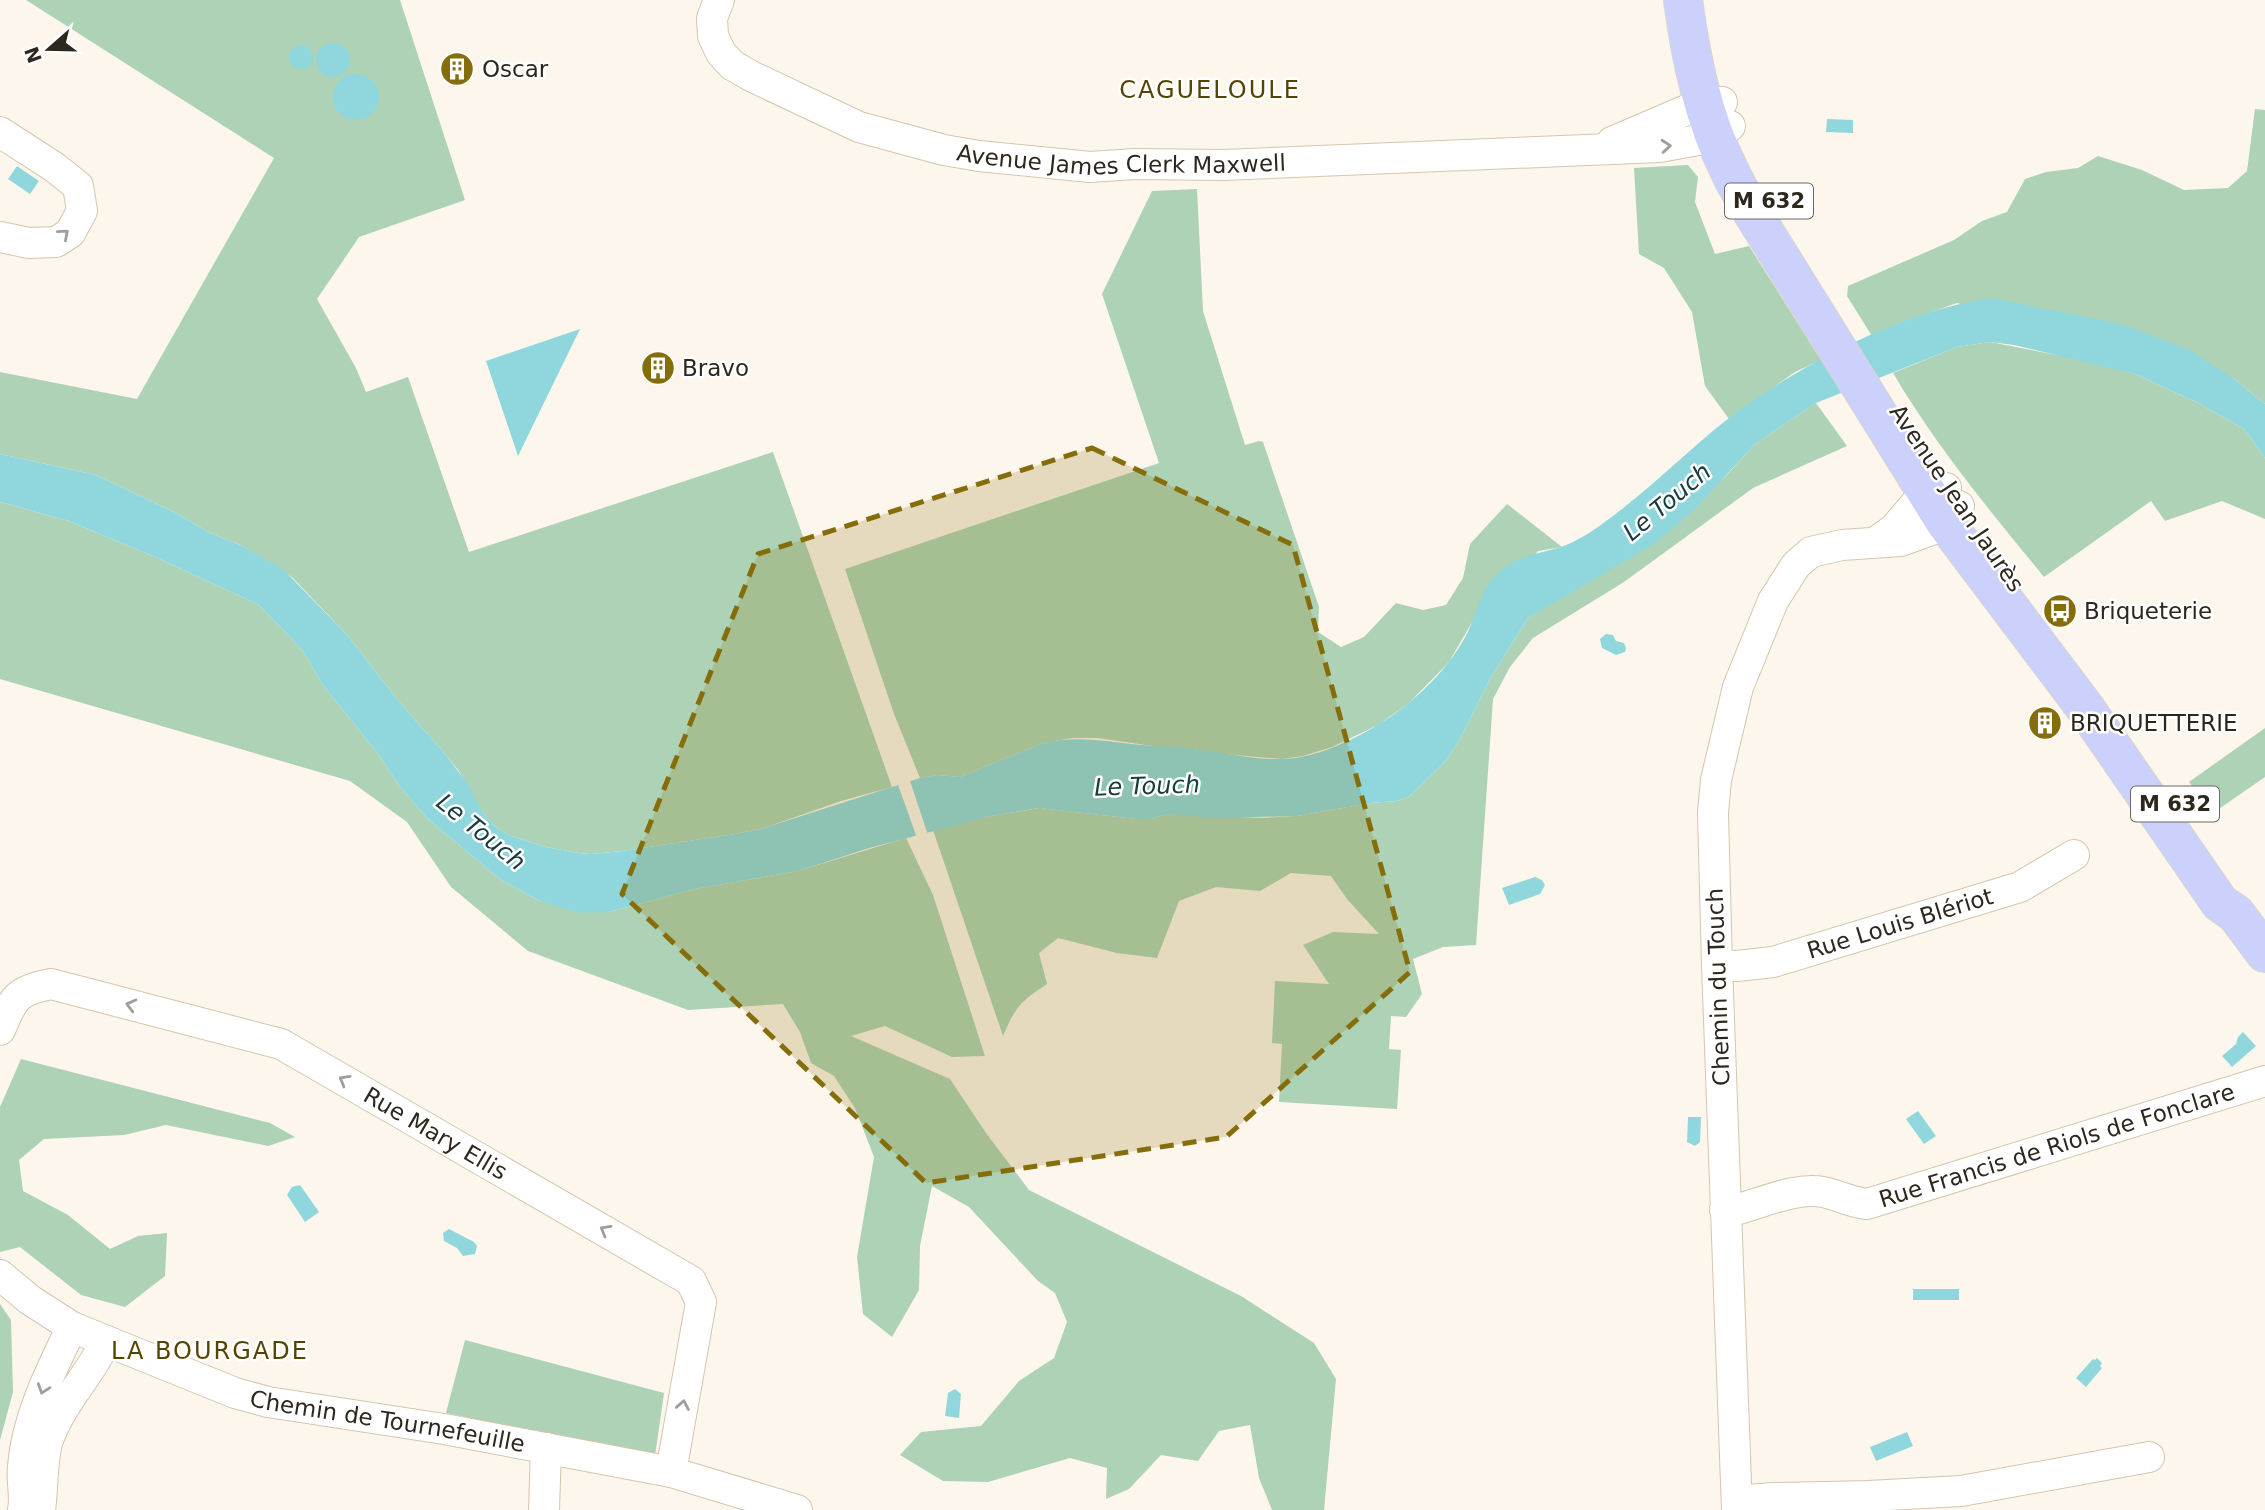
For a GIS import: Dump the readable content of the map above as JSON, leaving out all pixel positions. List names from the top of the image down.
{
  "streets": {
    "main road": ["M 632", "Avenue Jean Jaurès"],
    "street": [
      "Avenue James Clerk Maxwell",
      "Rue Louis Blériot",
      "Chemin du Touch",
      "Rue Mary Ellis",
      "Rue Francis de Riols de Fonclare",
      "Chemin de Tournefeuille"
    ]
  },
  "crossings": [
    ["Avenue James Clerk Maxwell", "M 632"],
    ["Avenue James Clerk Maxwell", "Avenue Jean Jaurès"],
    ["M 632", "Avenue Jean Jaurès"],
    ["Avenue Jean Jaurès", "Chemin du Touch"],
    ["Rue Louis Blériot", "Chemin du Touch"],
    ["Chemin du Touch", "Rue Francis de Riols de Fonclare"],
    ["Rue Mary Ellis", "Chemin de Tournefeuille"]
  ],
  "one_way": ["Rue Mary Ellis"],
  "districts": ["CAGUELOULE", "LA BOURGADE"],
  "water": ["Le Touch"],
  "places": {
    "building": ["Oscar", "Bravo", "BRIQUETTERIE"],
    "bus stop": ["Briqueterie"]
  },
  "north": "left"
}
